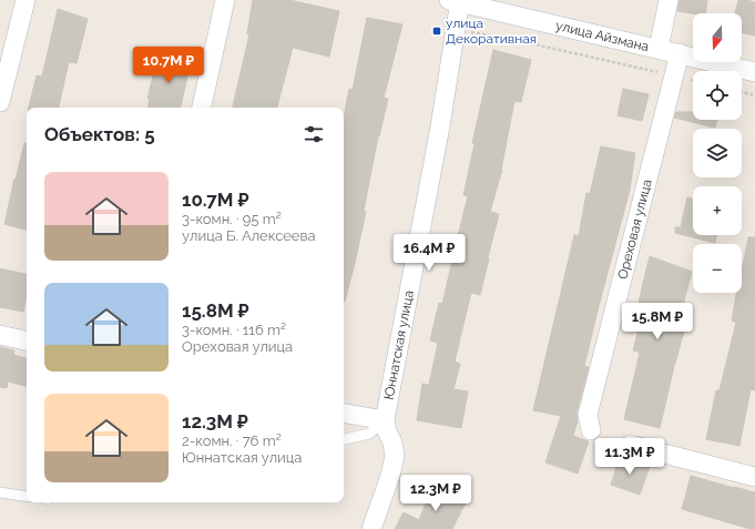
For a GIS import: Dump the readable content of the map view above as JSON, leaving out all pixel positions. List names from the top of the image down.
{
  "streets": {
    "street": ["улица Айзмана", "Ореховая улица", "Юннатская улица"]
  },
  "crossings": [
    ["улица Айзмана", "Ореховая улица"],
    ["улица Айзмана", "Юннатская улица"]
  ],
  "places": {
    "transit": ["улица Декоративная"]
  },
  "north": "bottom",
  "page": {
    "map_buttons": ["+", "−"],
    "price": [
      "10.7M ₽",
      "16.4M ₽",
      "15.8M ₽",
      "11.3M ₽",
      "12.3M ₽"
    ],
    "heading": "Объектов: 5",
    "list": [
      {
        "name": "10.7M ₽",
        "note": "3-комн. · 95 m² · улица Б. Алексеева"
      },
      {
        "name": "15.8M ₽",
        "note": "3-комн. · 116 m² · Ореховая улица"
      },
      {
        "name": "12.3M ₽",
        "note": "2-комн. · 76 m² · Юннатская улица"
      }
    ]
  }
}
